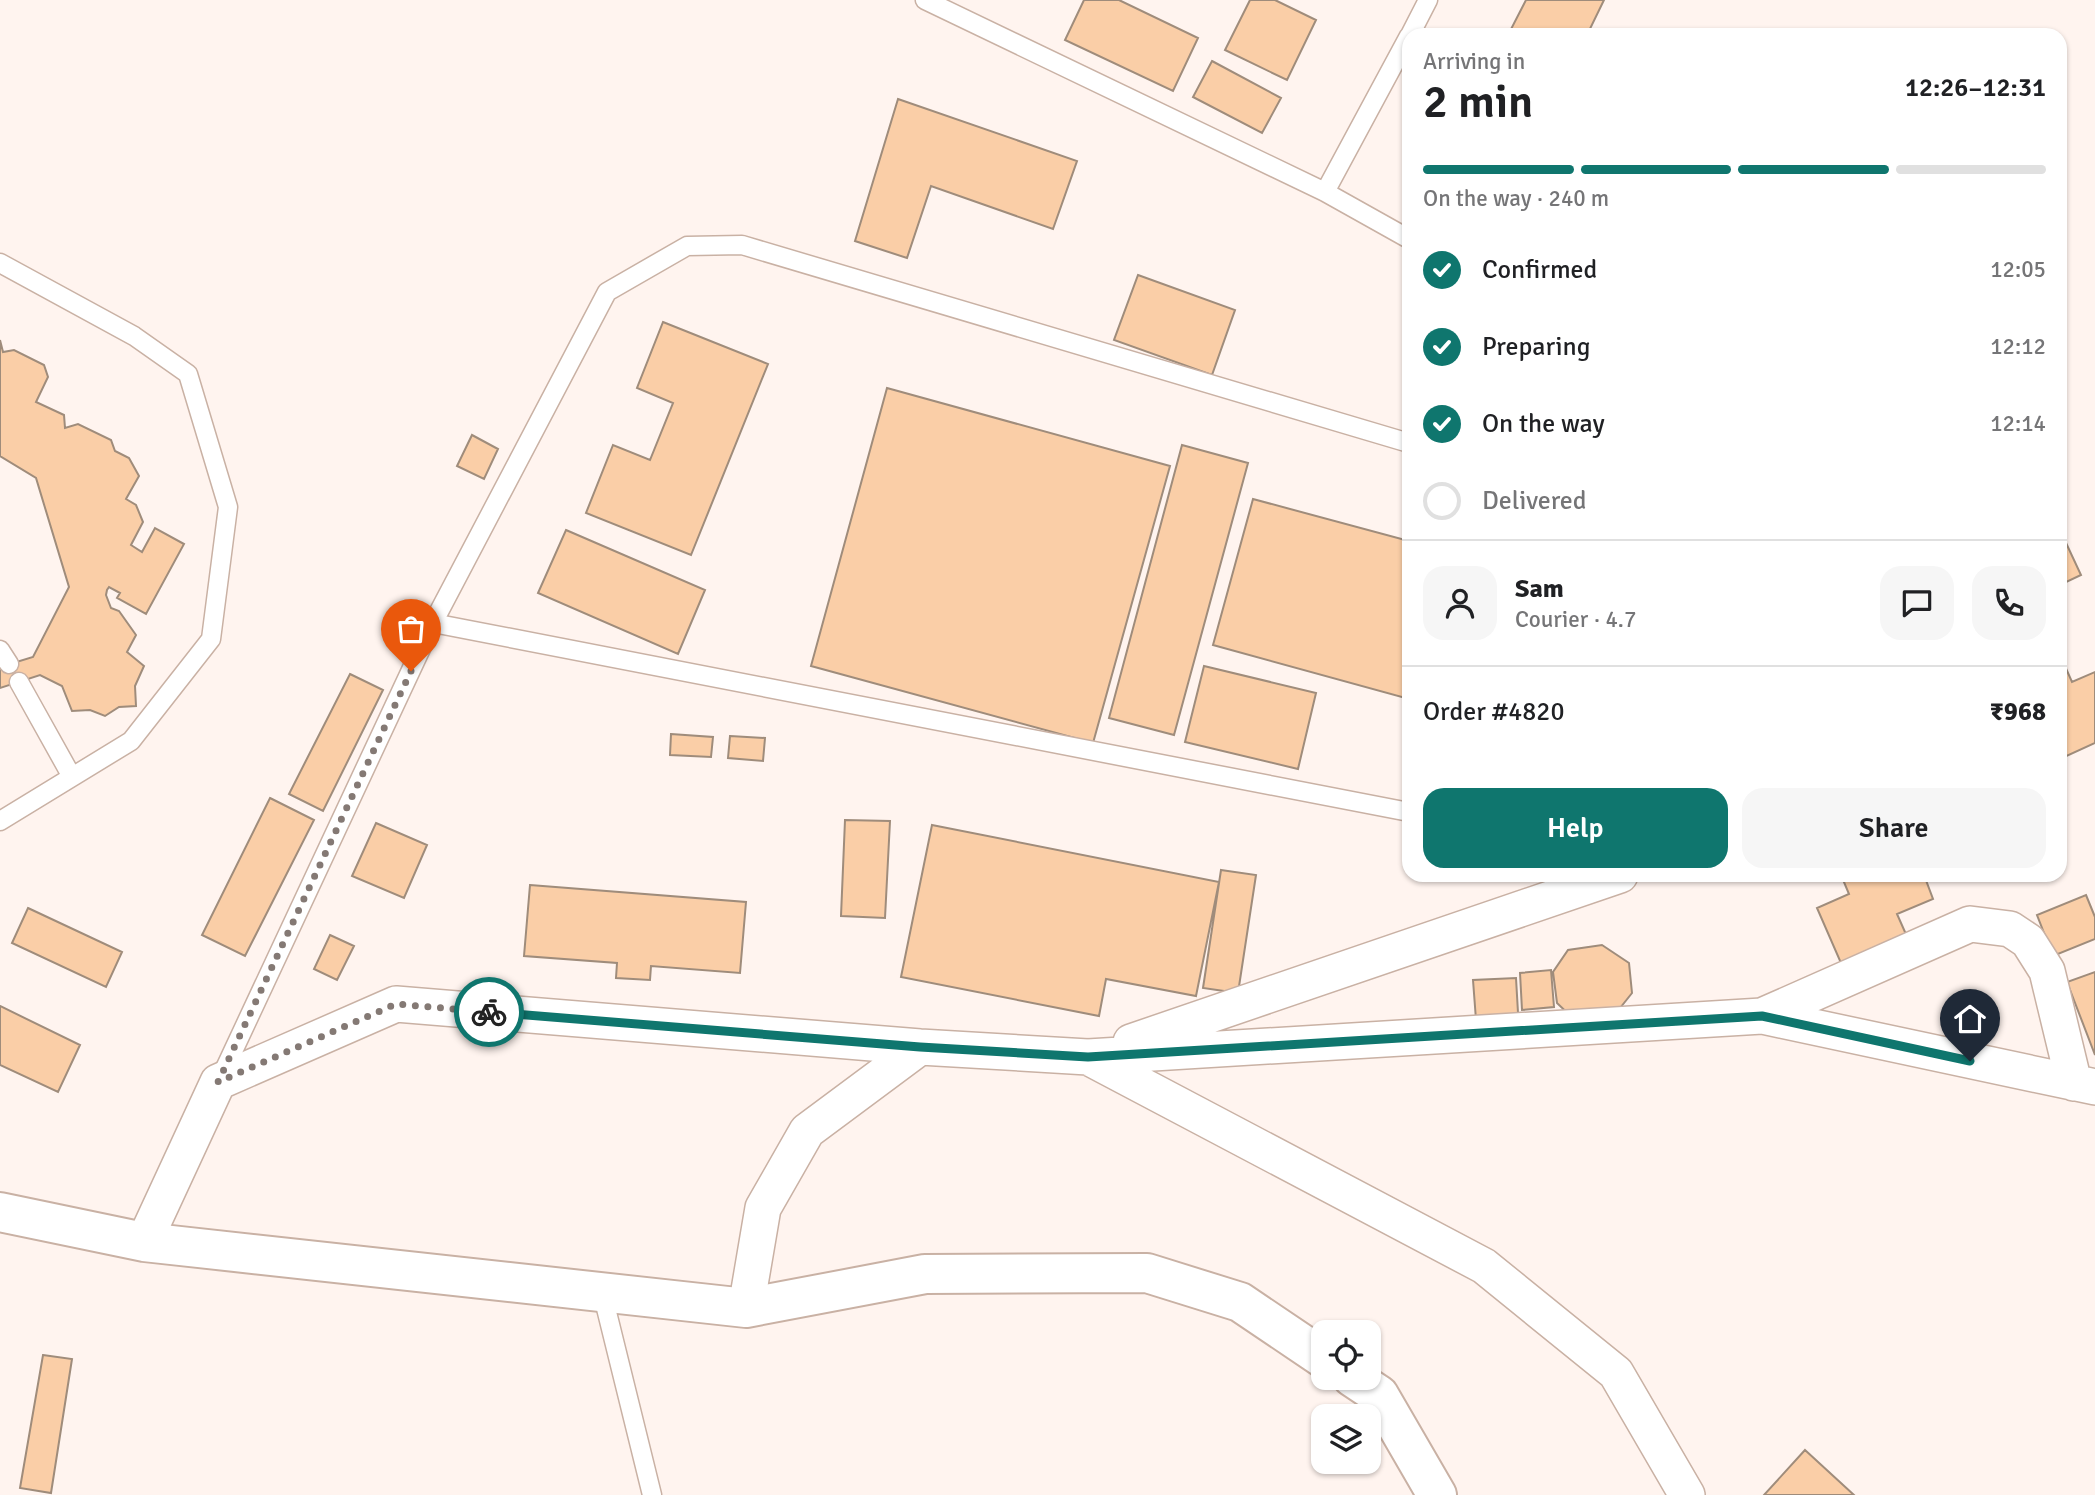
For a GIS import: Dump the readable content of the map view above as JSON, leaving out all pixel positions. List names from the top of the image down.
{
  "page": {
    "heading": ["2 min", "Arriving in", "12:26–12:31"],
    "panel": [
      "Sam",
      "Courier · 4.7",
      "Order #4820",
      "₹968"
    ],
    "bar": "On the way · 240 m",
    "list": [
      ["Confirmed", "12:05"],
      ["Preparing", "12:12"],
      ["On the way", "12:14"],
      "Delivered"
    ],
    "buttons": ["Help", "Share"]
  }
}
